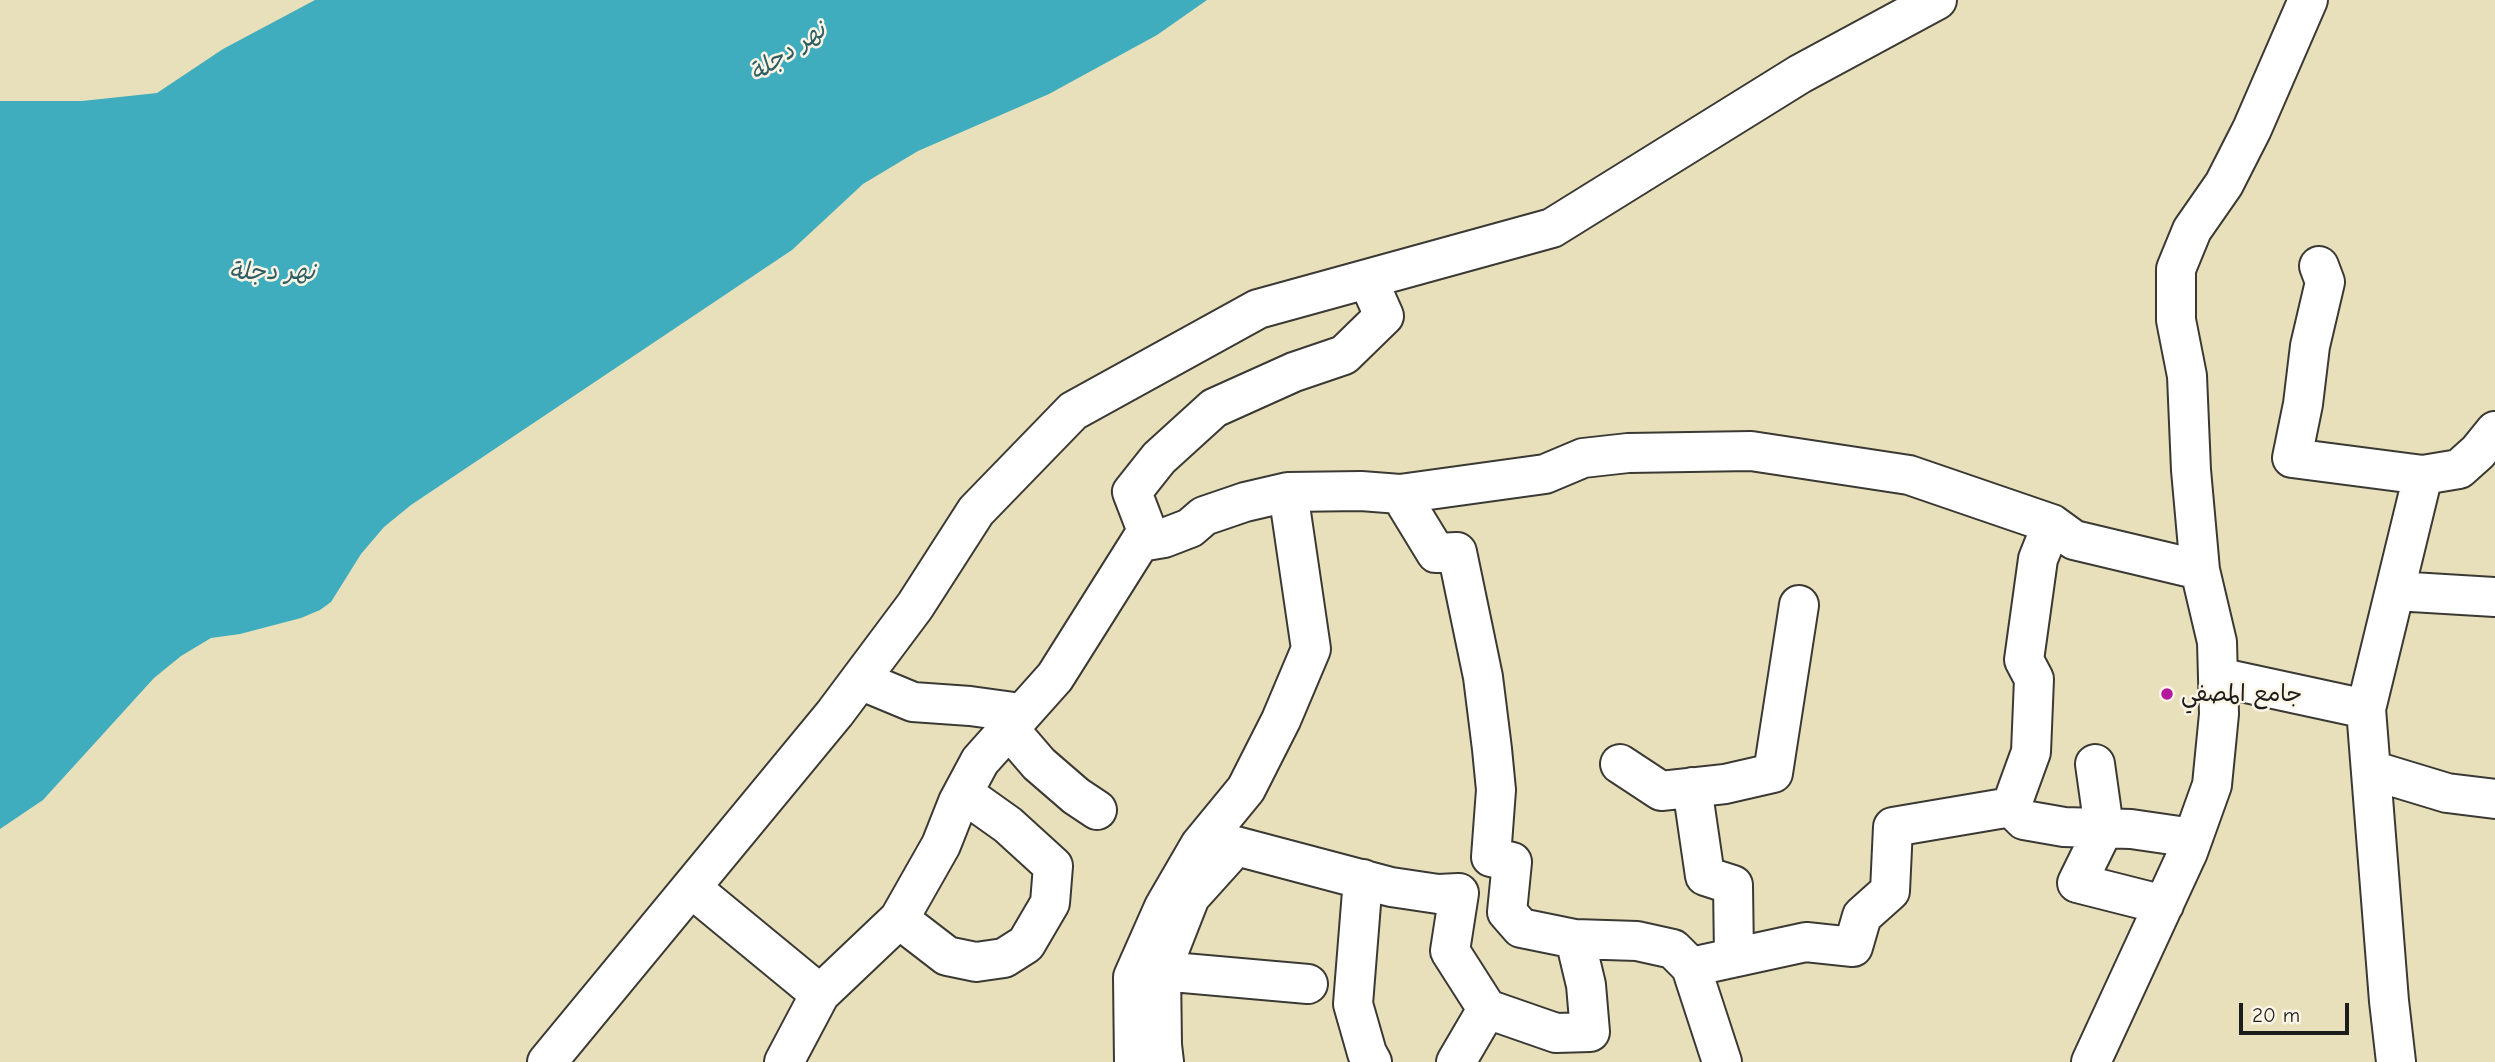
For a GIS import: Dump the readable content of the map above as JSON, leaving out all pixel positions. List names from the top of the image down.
{
  "water": ["نهر دجلة"],
  "places": ["جامع المصفي"],
  "scale_bar": "20 m"
}
